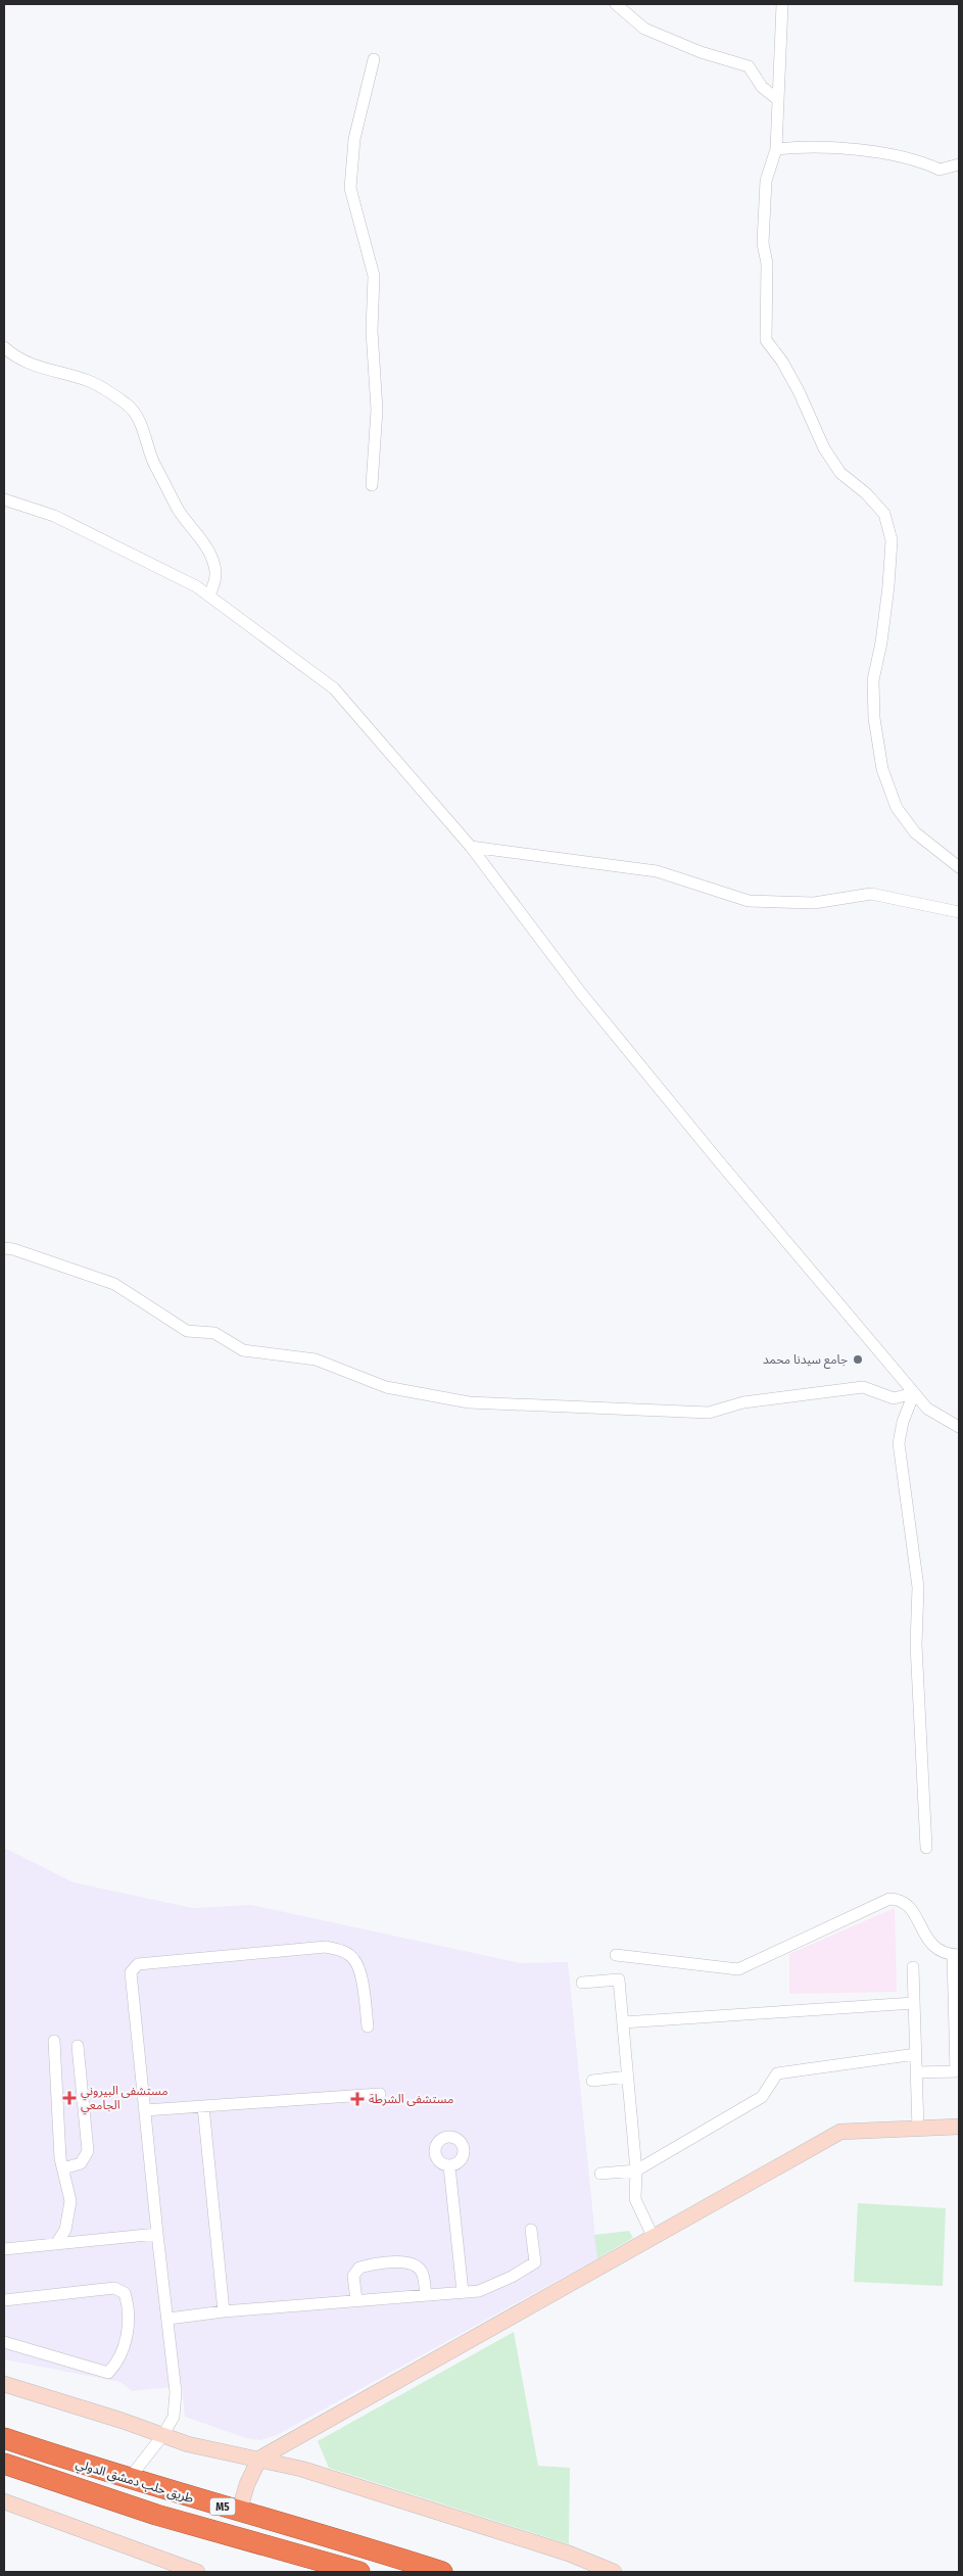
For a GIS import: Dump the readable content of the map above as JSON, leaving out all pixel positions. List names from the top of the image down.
{
  "streets": {
    "highway": ["طريق حلب دمشق الدولي", "M5"]
  },
  "places": {
    "other": ["جامع سيدنا محمد"],
    "health": ["مستشفى البيروني الجامعي", "مستشفى الشرطة"]
  }
}
